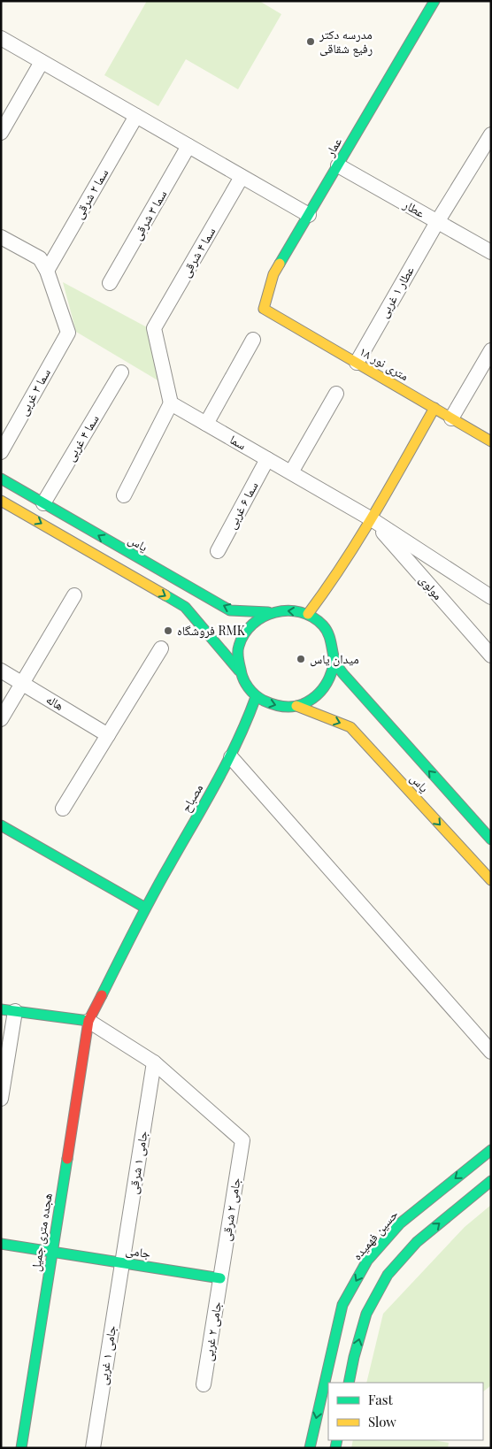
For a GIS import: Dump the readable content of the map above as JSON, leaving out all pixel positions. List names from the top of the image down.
{
  "streets": {
    "street": [
      "عمار",
      "سما ۲ شرقی",
      "عطار",
      "سما ۳ شرقی",
      "سما ۴ شرقی",
      "عطار ۱ غربی",
      "۱۸ متری نور",
      "سما ۳ غربی",
      "سما ۴ غربی",
      "سما",
      "سما ۶ غربی",
      "یاس",
      "مولوی",
      "هاله",
      "مصباح",
      "جامی ۱ شرقی",
      "جامی ۲ شرقی",
      "هجده متری جمیل",
      "حسین فهمیده",
      "جامی",
      "جامی ۲ غربی",
      "جامی ۱ غربی"
    ]
  },
  "crossings": [
    ["عمار", "عطار"],
    ["عمار", "۱۸ متری نور"],
    ["سما ۲ شرقی", "سما ۳ غربی"],
    ["عطار", "عطار ۱ غربی"],
    ["سما ۴ شرقی", "سما"],
    ["عطار ۱ غربی", "۱۸ متری نور"],
    ["سما ۴ غربی", "یاس"],
    ["سما", "سما ۶ غربی"],
    ["سما", "مولوی"],
    ["یاس", "مصباح"],
    ["مصباح", "هجده متری جمیل"],
    ["جامی ۱ شرقی", "جامی ۲ شرقی"],
    ["جامی ۱ شرقی", "جامی"],
    ["جامی ۱ شرقی", "جامی ۱ غربی"],
    ["جامی ۲ شرقی", "جامی"],
    ["جامی ۲ شرقی", "جامی ۲ غربی"],
    ["هجده متری جمیل", "جامی"],
    ["جامی", "جامی ۲ غربی"],
    ["جامی", "جامی ۱ غربی"]
  ],
  "places": ["مدرسه دکتر رفیع شقاقی", "فروشگاه RMK", "میدان یاس"],
  "legend": ["Fast", "Slow"]
}
